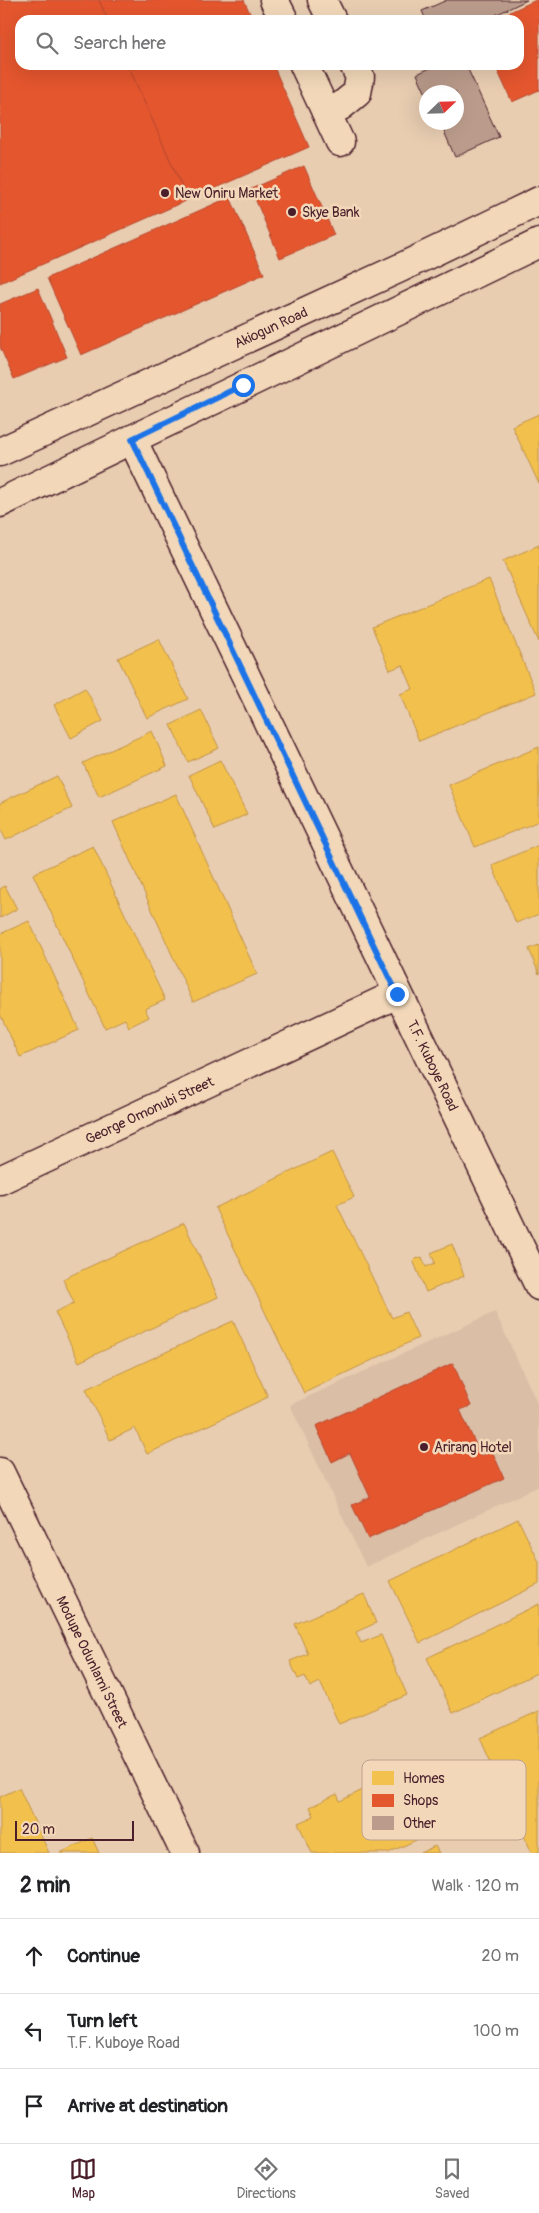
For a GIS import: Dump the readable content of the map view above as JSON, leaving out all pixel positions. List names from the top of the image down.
{
  "streets": {
    "street": [
      "Akiogun Road",
      "T.F. Kuboye Road",
      "George Omonubi Street",
      "Modupe Odunlami Street"
    ]
  },
  "crossings": [
    ["T.F. Kuboye Road", "George Omonubi Street"]
  ],
  "places": ["New Oniru Market", "Skye Bank", "Arirang Hotel"],
  "legend": ["Homes", "Shops", "Other"],
  "scale_bar": "20 m",
  "north": "top right",
  "page": {
    "search": "Search here",
    "scale": "20 m",
    "heading": ["2 min", "Walk · 120 m"],
    "list": [
      ["Continue", "20 m"],
      ["Turn left", "T.F. Kuboye Road", "100 m"],
      "Arrive at destination"
    ],
    "nav": ["Map", "Directions", "Saved"]
  }
}
